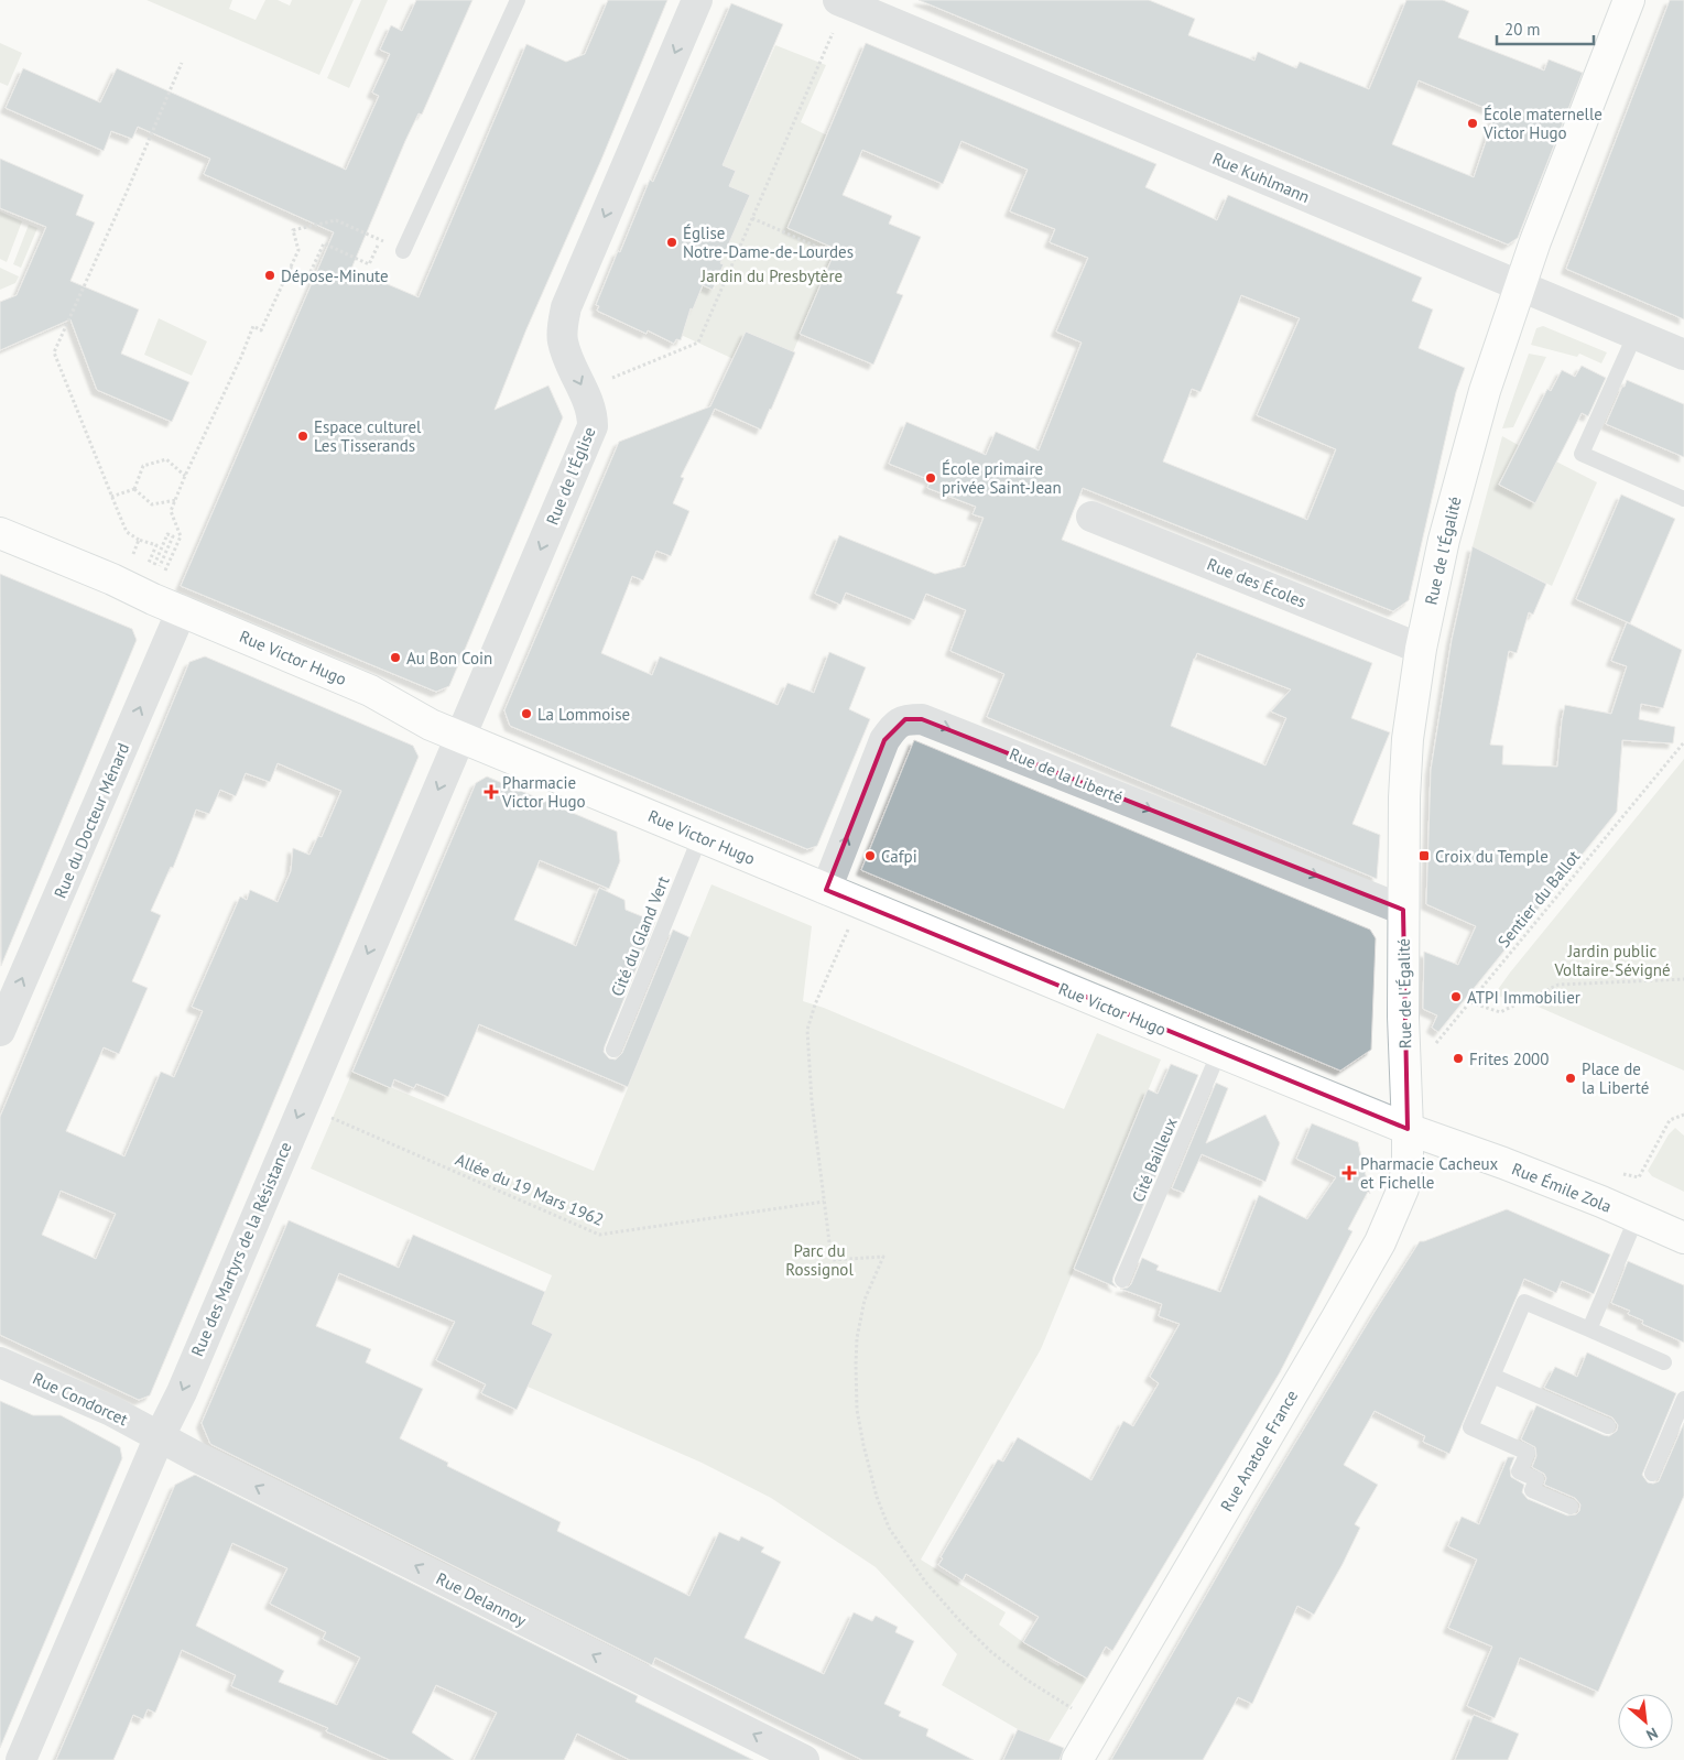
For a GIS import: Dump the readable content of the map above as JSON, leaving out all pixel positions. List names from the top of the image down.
{
  "streets": {
    "street": [
      "Rue Kuhlmann",
      "Rue de l'Église",
      "Rue de l'Égalité",
      "Rue des Écoles",
      "Rue Victor Hugo",
      "Rue de la Liberté",
      "Rue du Docteur Ménard",
      "Rue Émile Zola",
      "Rue des Martyrs de la Résistance",
      "Rue Condorcet",
      "Rue Anatole France",
      "Rue Delannoy"
    ],
    "lane": ["Cité du Gland Vert", "Cité Bailleux"],
    "path": ["Sentier du Ballot", "Allée du 19 Mars 1962"]
  },
  "crossings": [
    ["Rue Kuhlmann", "Rue de l'Égalité"],
    ["Rue de l'Église", "Rue Victor Hugo"],
    ["Rue de l'Église", "Rue des Martyrs de la Résistance"],
    ["Rue de l'Égalité", "Rue des Écoles"],
    ["Rue de l'Égalité", "Rue Victor Hugo"],
    ["Rue de l'Égalité", "Rue de la Liberté"],
    ["Rue de l'Égalité", "Sentier du Ballot"],
    ["Rue de l'Égalité", "Rue Émile Zola"],
    ["Rue de l'Égalité", "Rue Anatole France"],
    ["Rue Victor Hugo", "Rue de la Liberté"],
    ["Rue Victor Hugo", "Rue du Docteur Ménard"],
    ["Rue Victor Hugo", "Cité du Gland Vert"],
    ["Rue Victor Hugo", "Cité Bailleux"],
    ["Rue Victor Hugo", "Rue Émile Zola"],
    ["Rue Victor Hugo", "Rue des Martyrs de la Résistance"],
    ["Rue Victor Hugo", "Rue Anatole France"],
    ["Rue Émile Zola", "Rue Anatole France"],
    ["Allée du 19 Mars 1962", "Rue des Martyrs de la Résistance"],
    ["Rue des Martyrs de la Résistance", "Rue Condorcet"],
    ["Rue des Martyrs de la Résistance", "Rue Delannoy"],
    ["Rue Condorcet", "Rue Delannoy"]
  ],
  "one_way": [
    "Rue de l'Église",
    "Rue du Docteur Ménard",
    "Rue des Martyrs de la Résistance",
    "Rue Delannoy"
  ],
  "parks": ["Jardin du Presbytère", "Jardin public Voltaire-Sévigné", "Parc du Rossignol"],
  "places": {
    "other": [
      "École maternelle Victor Hugo",
      "Église Notre-Dame-de-Lourdes",
      "Dépose-Minute",
      "Espace culturel Les Tisserands",
      "École primaire privée Saint-Jean",
      "Au Bon Coin",
      "La Lommoise",
      "Cafpi",
      "ATPI Immobilier",
      "Frites 2000",
      "Place de la Liberté"
    ],
    "health": ["Pharmacie Victor Hugo", "Pharmacie Cacheux et Fichelle"],
    "transit": ["Croix du Temple"]
  },
  "scale_bar": "20 m",
  "north": "bottom right"
}
